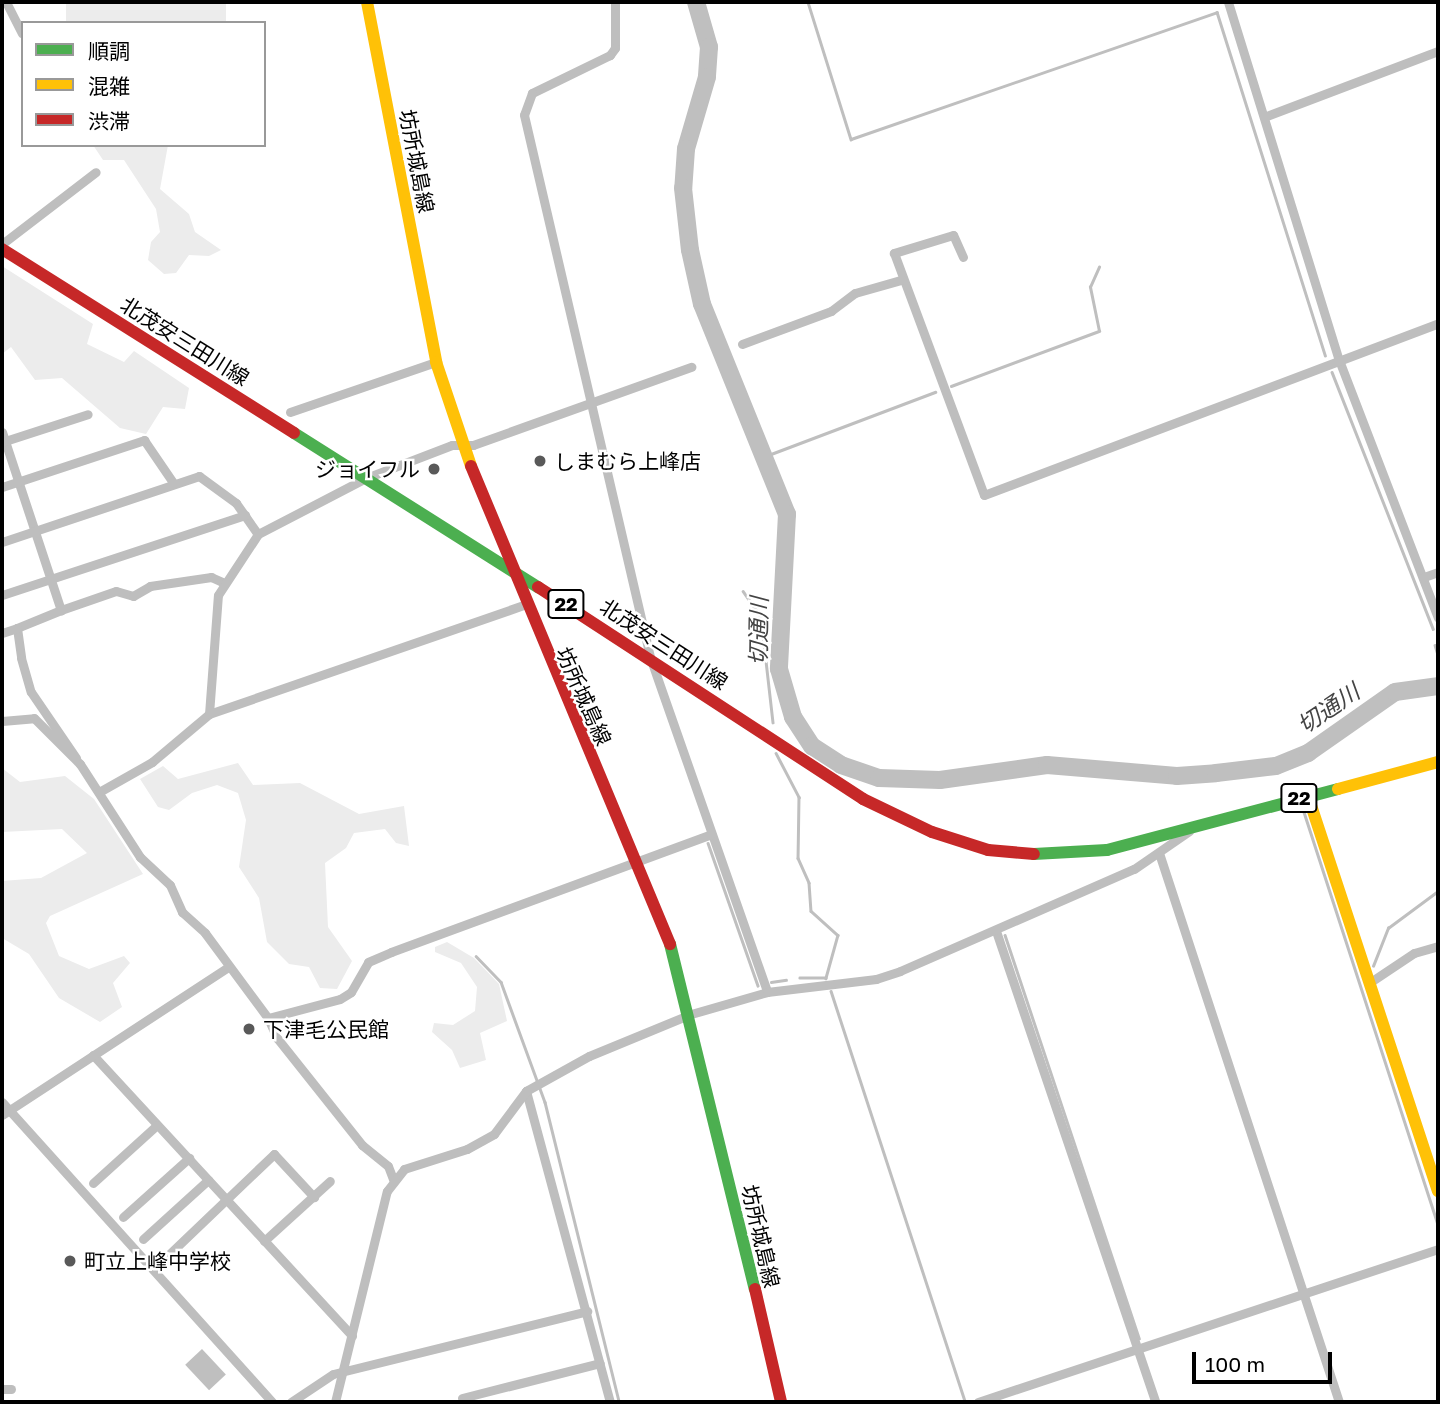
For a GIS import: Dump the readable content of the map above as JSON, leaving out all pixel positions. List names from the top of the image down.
{
  "streets": {
    "main road": ["坊所城島線", "北茂安三田川線", "22"]
  },
  "crossings": [
    ["坊所城島線", "北茂安三田川線"],
    ["北茂安三田川線", "22"]
  ],
  "water": ["切通川"],
  "places": [
    "しまむら上峰店",
    "ジョイフル",
    "下津毛公民館",
    "町立上峰中学校"
  ],
  "legend": ["順調", "混雑", "渋滞"],
  "scale_bar": "100 m"
}
